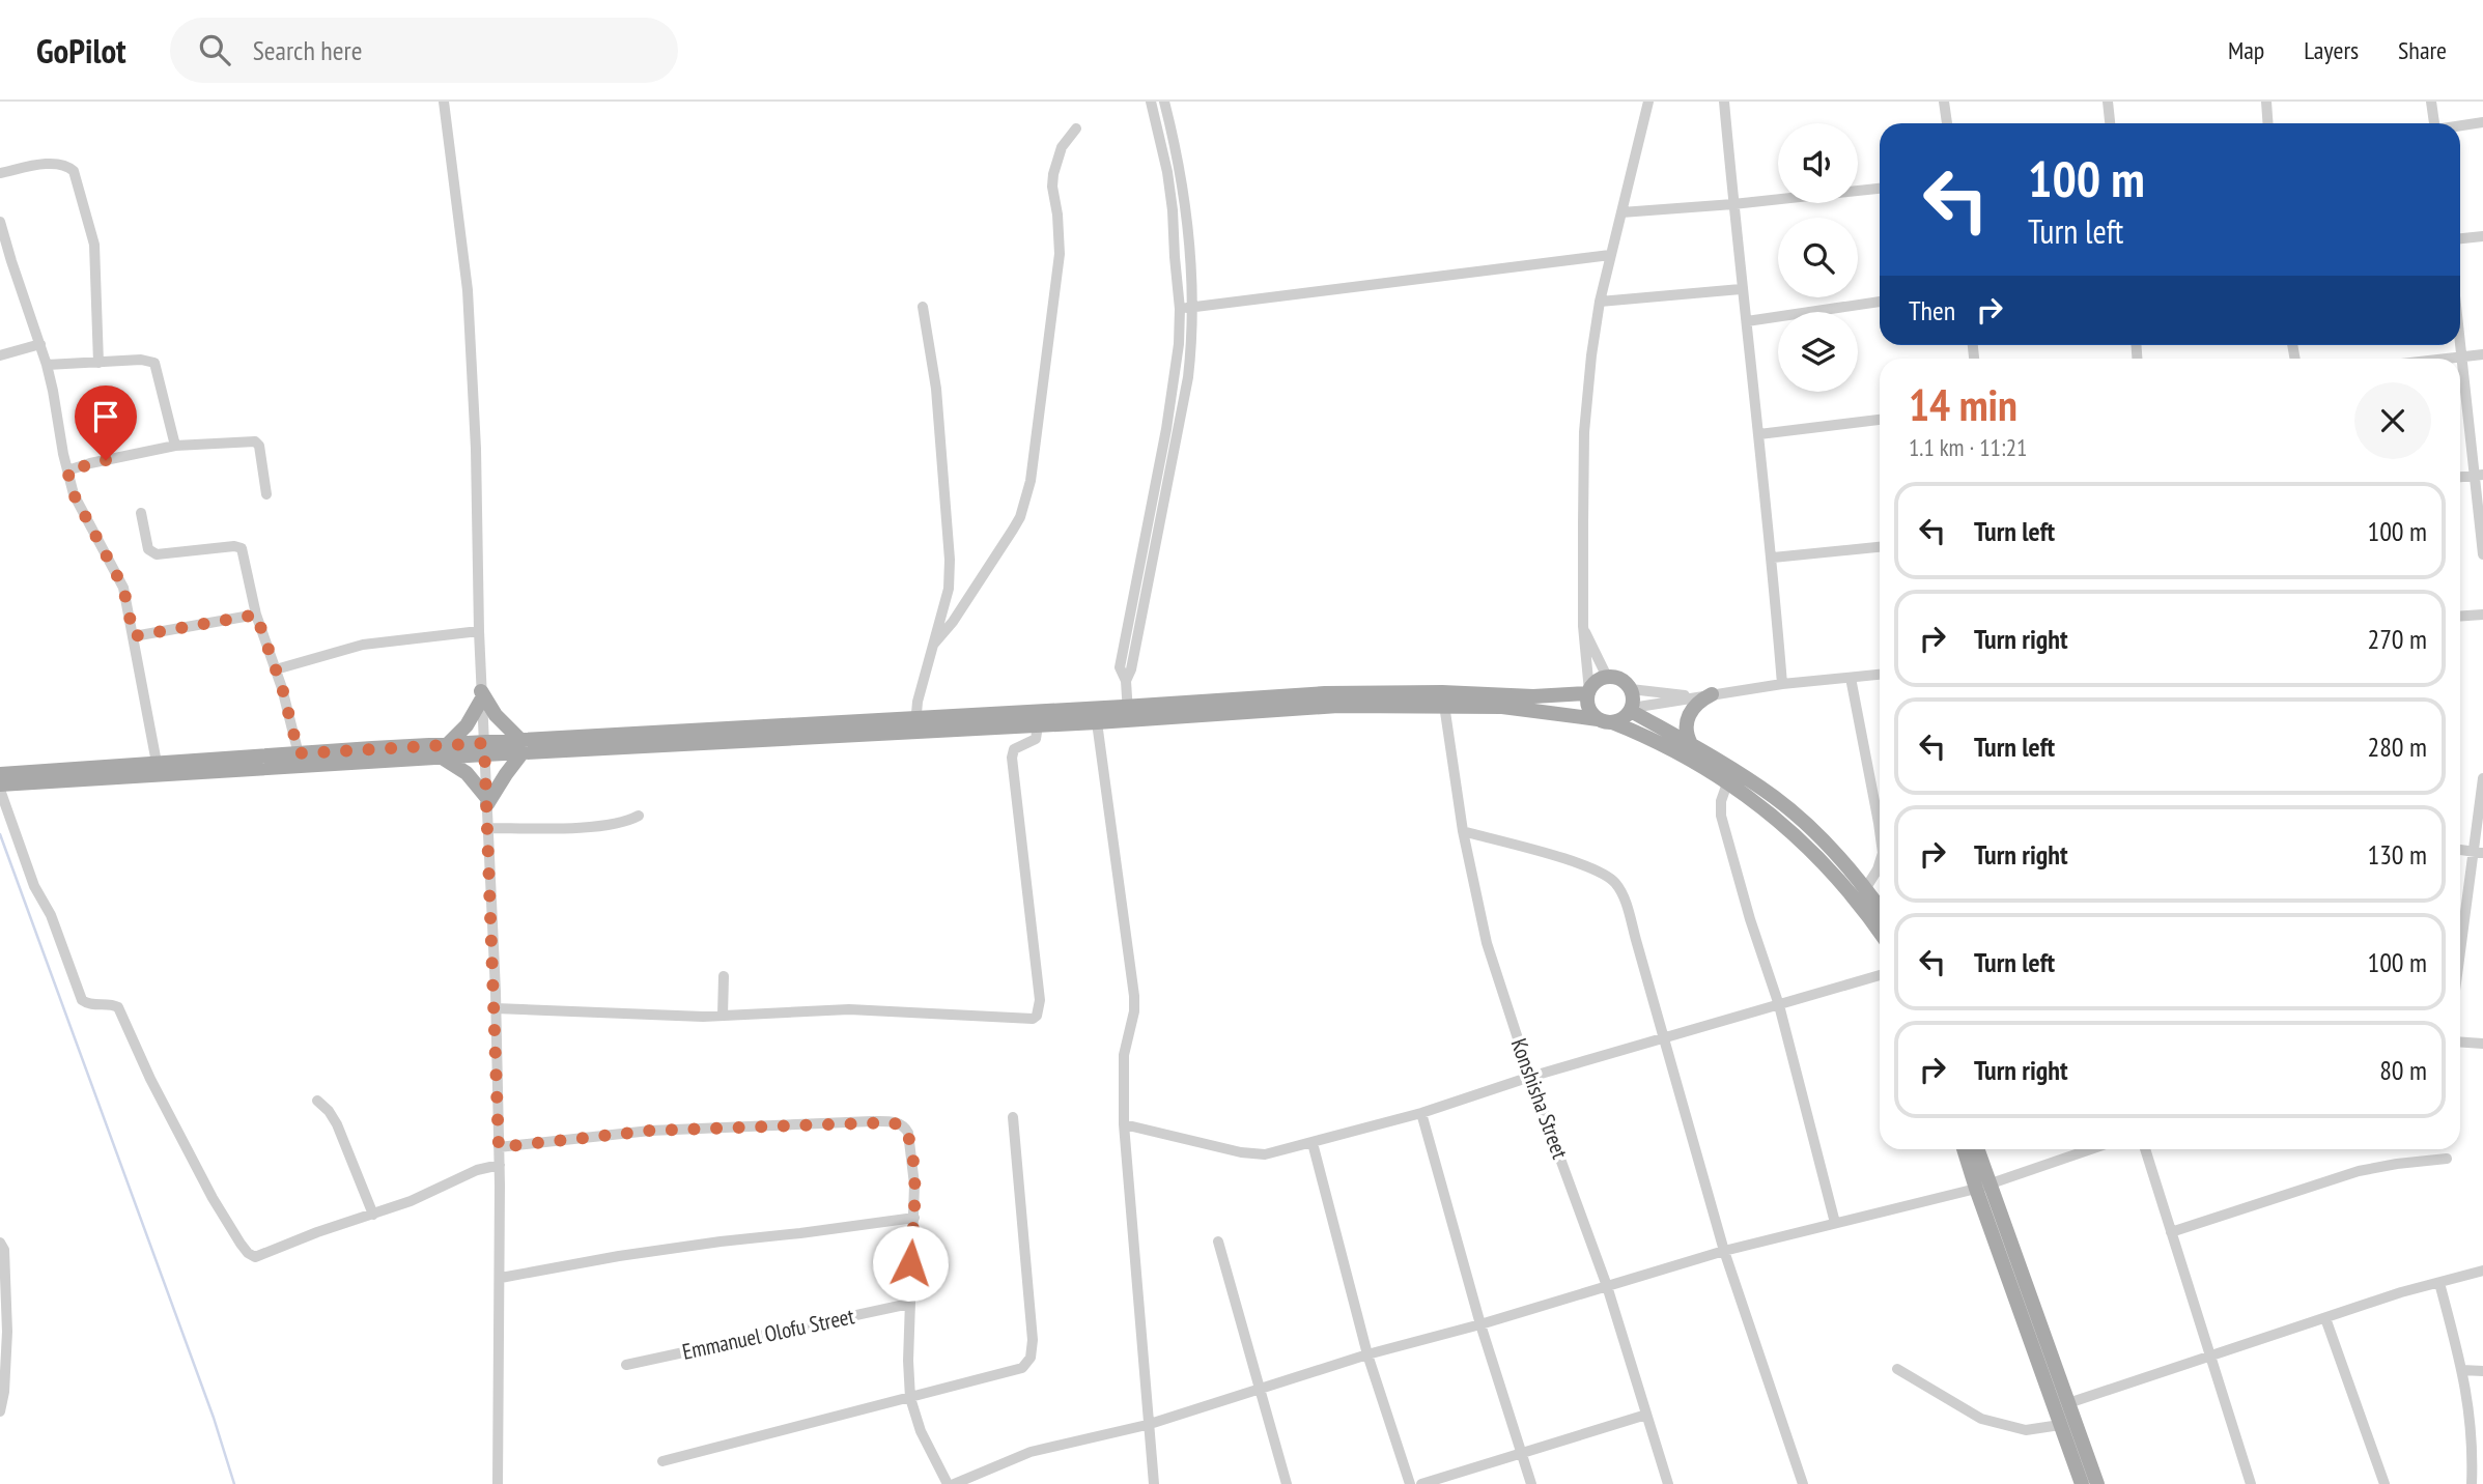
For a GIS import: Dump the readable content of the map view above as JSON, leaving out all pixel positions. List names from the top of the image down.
{
  "streets": {
    "street": ["Konshisha Street", "Emmanuel Olofu Street"]
  },
  "page": {
    "header": "GoPilot",
    "search": "Search here",
    "nav": ["Map", "Layers", "Share"],
    "turn": ["100 m", "Turn left"],
    "then": "Then",
    "heading": ["14 min", "1.1 km · 11:21"],
    "list": [
      {
        "name": "Turn left",
        "value": "100 m"
      },
      {
        "name": "Turn right",
        "value": "270 m"
      },
      {
        "name": "Turn left",
        "value": "280 m"
      },
      {
        "name": "Turn right",
        "value": "130 m"
      },
      {
        "name": "Turn left",
        "value": "100 m"
      },
      {
        "name": "Turn right",
        "value": "80 m"
      }
    ]
  }
}
